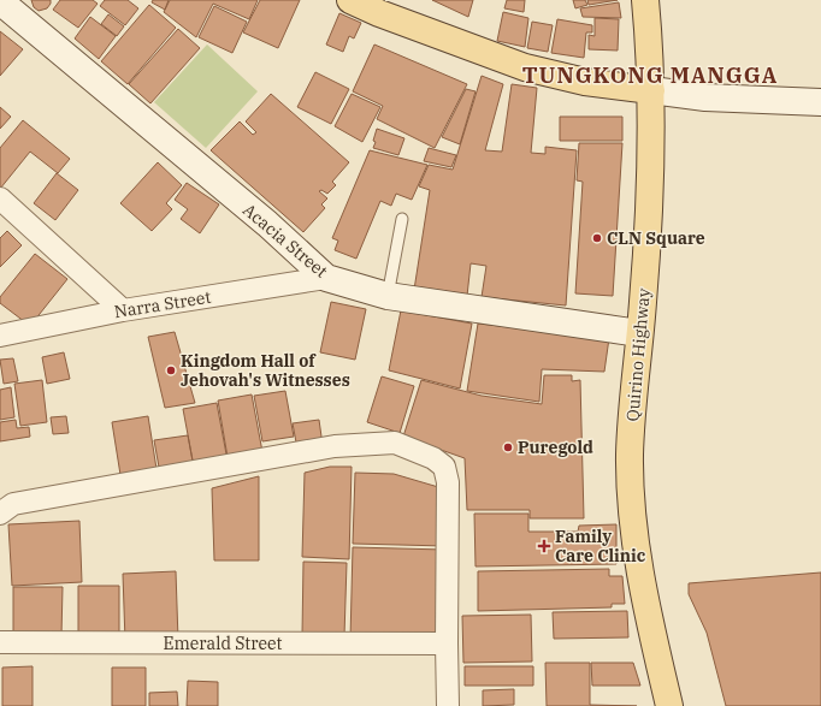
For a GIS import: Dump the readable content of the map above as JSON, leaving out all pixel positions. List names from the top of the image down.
{
  "streets": {
    "main road": ["Quirino Highway"],
    "street": ["Acacia Street", "Narra Street", "Emerald Street"]
  },
  "crossings": [
    ["Acacia Street", "Narra Street"],
    ["Acacia Street", "Quirino Highway"]
  ],
  "districts": ["TUNGKONG MANGGA"],
  "places": {
    "other": ["CLN Square", "Kingdom Hall of Jehovah's Witnesses", "Puregold"],
    "health": ["Family Care Clinic"]
  }
}
